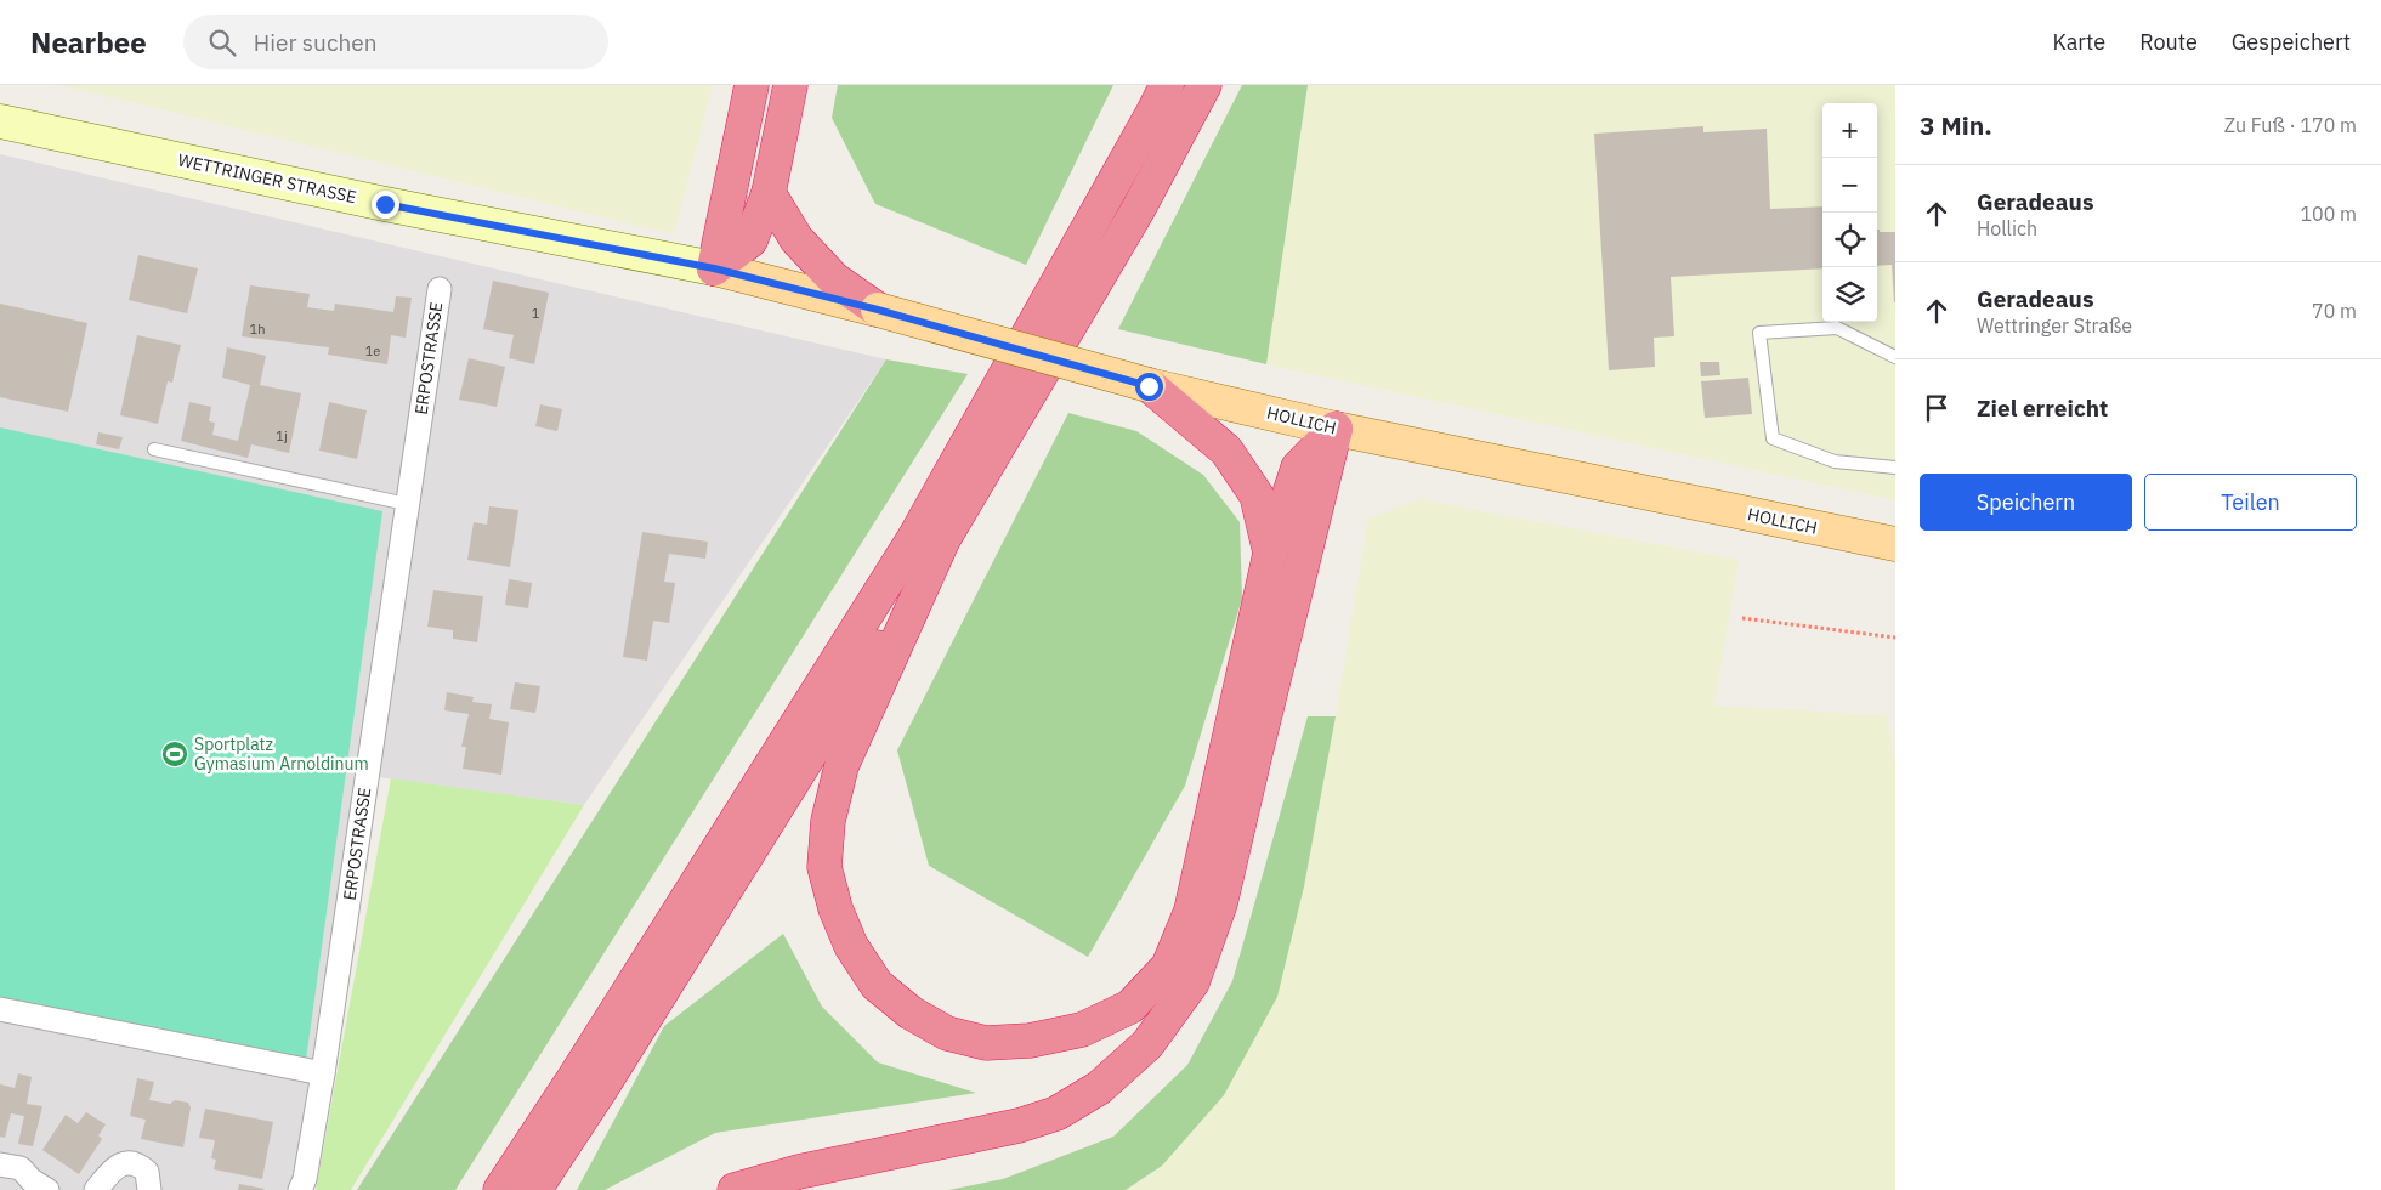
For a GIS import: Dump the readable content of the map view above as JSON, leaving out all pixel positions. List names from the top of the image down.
{
  "streets": {
    "main road": ["WETTRINGER STRASSE", "HOLLICH"],
    "street": ["ERPOSTRASSE"]
  },
  "crossings": [
    ["WETTRINGER STRASSE", "HOLLICH"]
  ],
  "places": {
    "sports": ["Sportplatz Gymasium Arnoldinum"]
  },
  "house_numbers": [
    "1",
    "1h",
    "1e",
    "1j"
  ],
  "page": {
    "header": "Nearbee",
    "search": "Hier suchen",
    "nav": ["Karte", "Route", "Gespeichert"],
    "heading": ["3 Min.", "Zu Fuß · 170 m"],
    "map_buttons": ["+", "−"],
    "list": [
      ["Geradeaus", "Hollich", "100 m"],
      ["Geradeaus", "Wettringer Straße", "70 m"],
      "Ziel erreicht"
    ],
    "buttons": ["Speichern", "Teilen"]
  }
}
